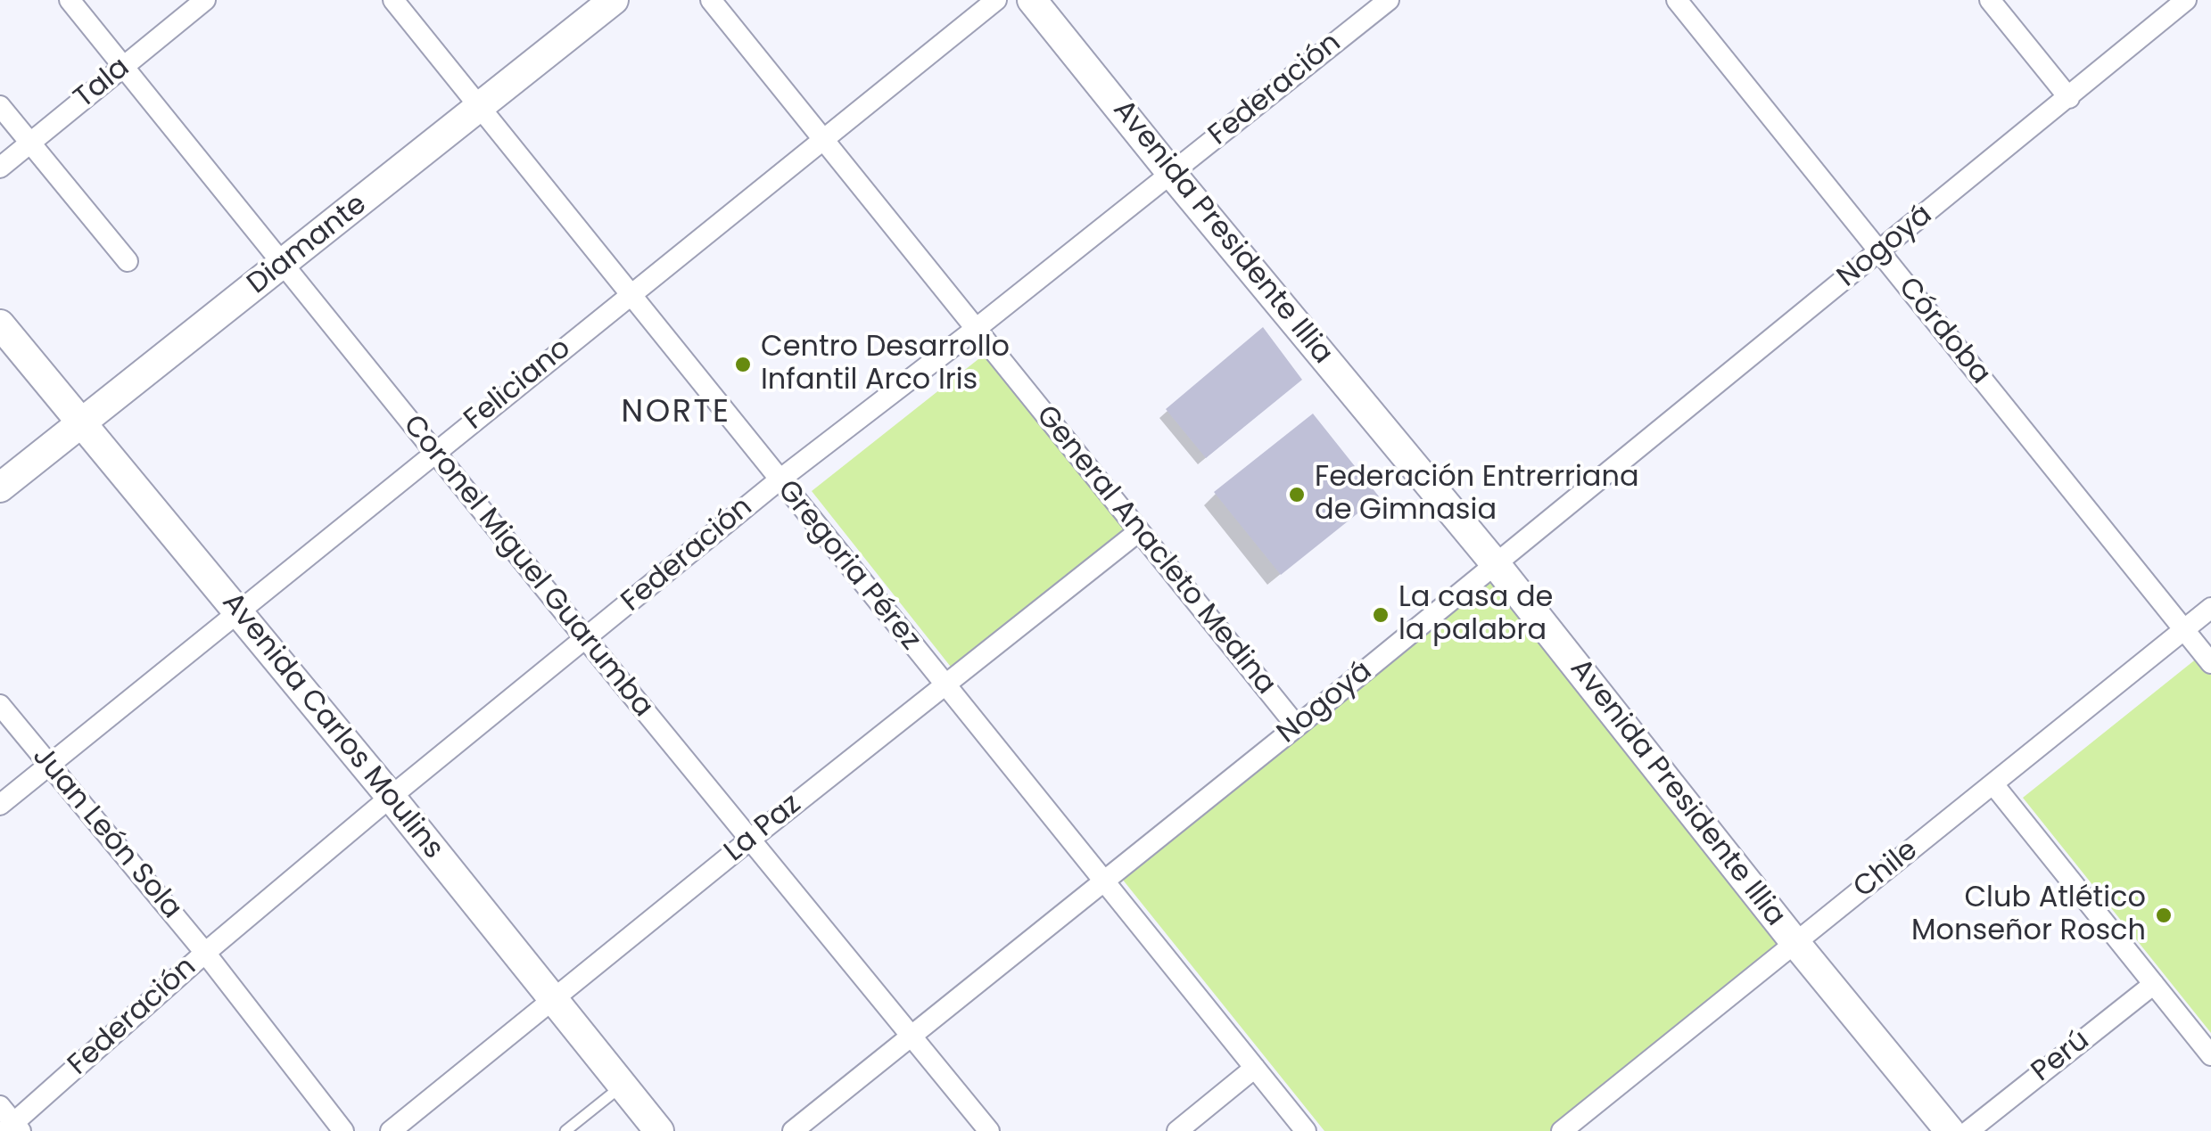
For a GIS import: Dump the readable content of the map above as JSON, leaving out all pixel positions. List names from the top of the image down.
{
  "streets": {
    "street": [
      "Tala",
      "Federación",
      "Avenida Presidente Illia",
      "Diamante",
      "Nogoyá",
      "Córdoba",
      "Feliciano",
      "General Anacleto Medina",
      "Gregoria Pérez",
      "Coronel Miguel Guarumba",
      "Avenida Carlos Moulins",
      "La Paz",
      "Juan León Sola",
      "Chile",
      "Perú"
    ]
  },
  "crossings": [
    ["Tala", "Coronel Miguel Guarumba"],
    ["Federación", "Avenida Presidente Illia"],
    ["Federación", "General Anacleto Medina"],
    ["Federación", "Gregoria Pérez"],
    ["Federación", "Coronel Miguel Guarumba"],
    ["Federación", "Avenida Carlos Moulins"],
    ["Federación", "Juan León Sola"],
    ["Avenida Presidente Illia", "Nogoyá"],
    ["Avenida Presidente Illia", "Chile"],
    ["Diamante", "Gregoria Pérez"],
    ["Diamante", "Coronel Miguel Guarumba"],
    ["Diamante", "Avenida Carlos Moulins"],
    ["Nogoyá", "Córdoba"],
    ["Nogoyá", "General Anacleto Medina"],
    ["Nogoyá", "Gregoria Pérez"],
    ["Nogoyá", "Coronel Miguel Guarumba"],
    ["Córdoba", "Chile"],
    ["Feliciano", "General Anacleto Medina"],
    ["Feliciano", "Gregoria Pérez"],
    ["Feliciano", "Coronel Miguel Guarumba"],
    ["Feliciano", "Avenida Carlos Moulins"],
    ["Feliciano", "Juan León Sola"],
    ["General Anacleto Medina", "La Paz"],
    ["Gregoria Pérez", "La Paz"],
    ["Coronel Miguel Guarumba", "La Paz"],
    ["Avenida Carlos Moulins", "La Paz"]
  ],
  "districts": ["NORTE"],
  "places": [
    "Centro Desarrollo Infantil Arco Iris",
    "Federación Entrerriana de Gimnasia",
    "La casa de la palabra",
    "Club Atlético Monseñor Rosch"
  ]
}
